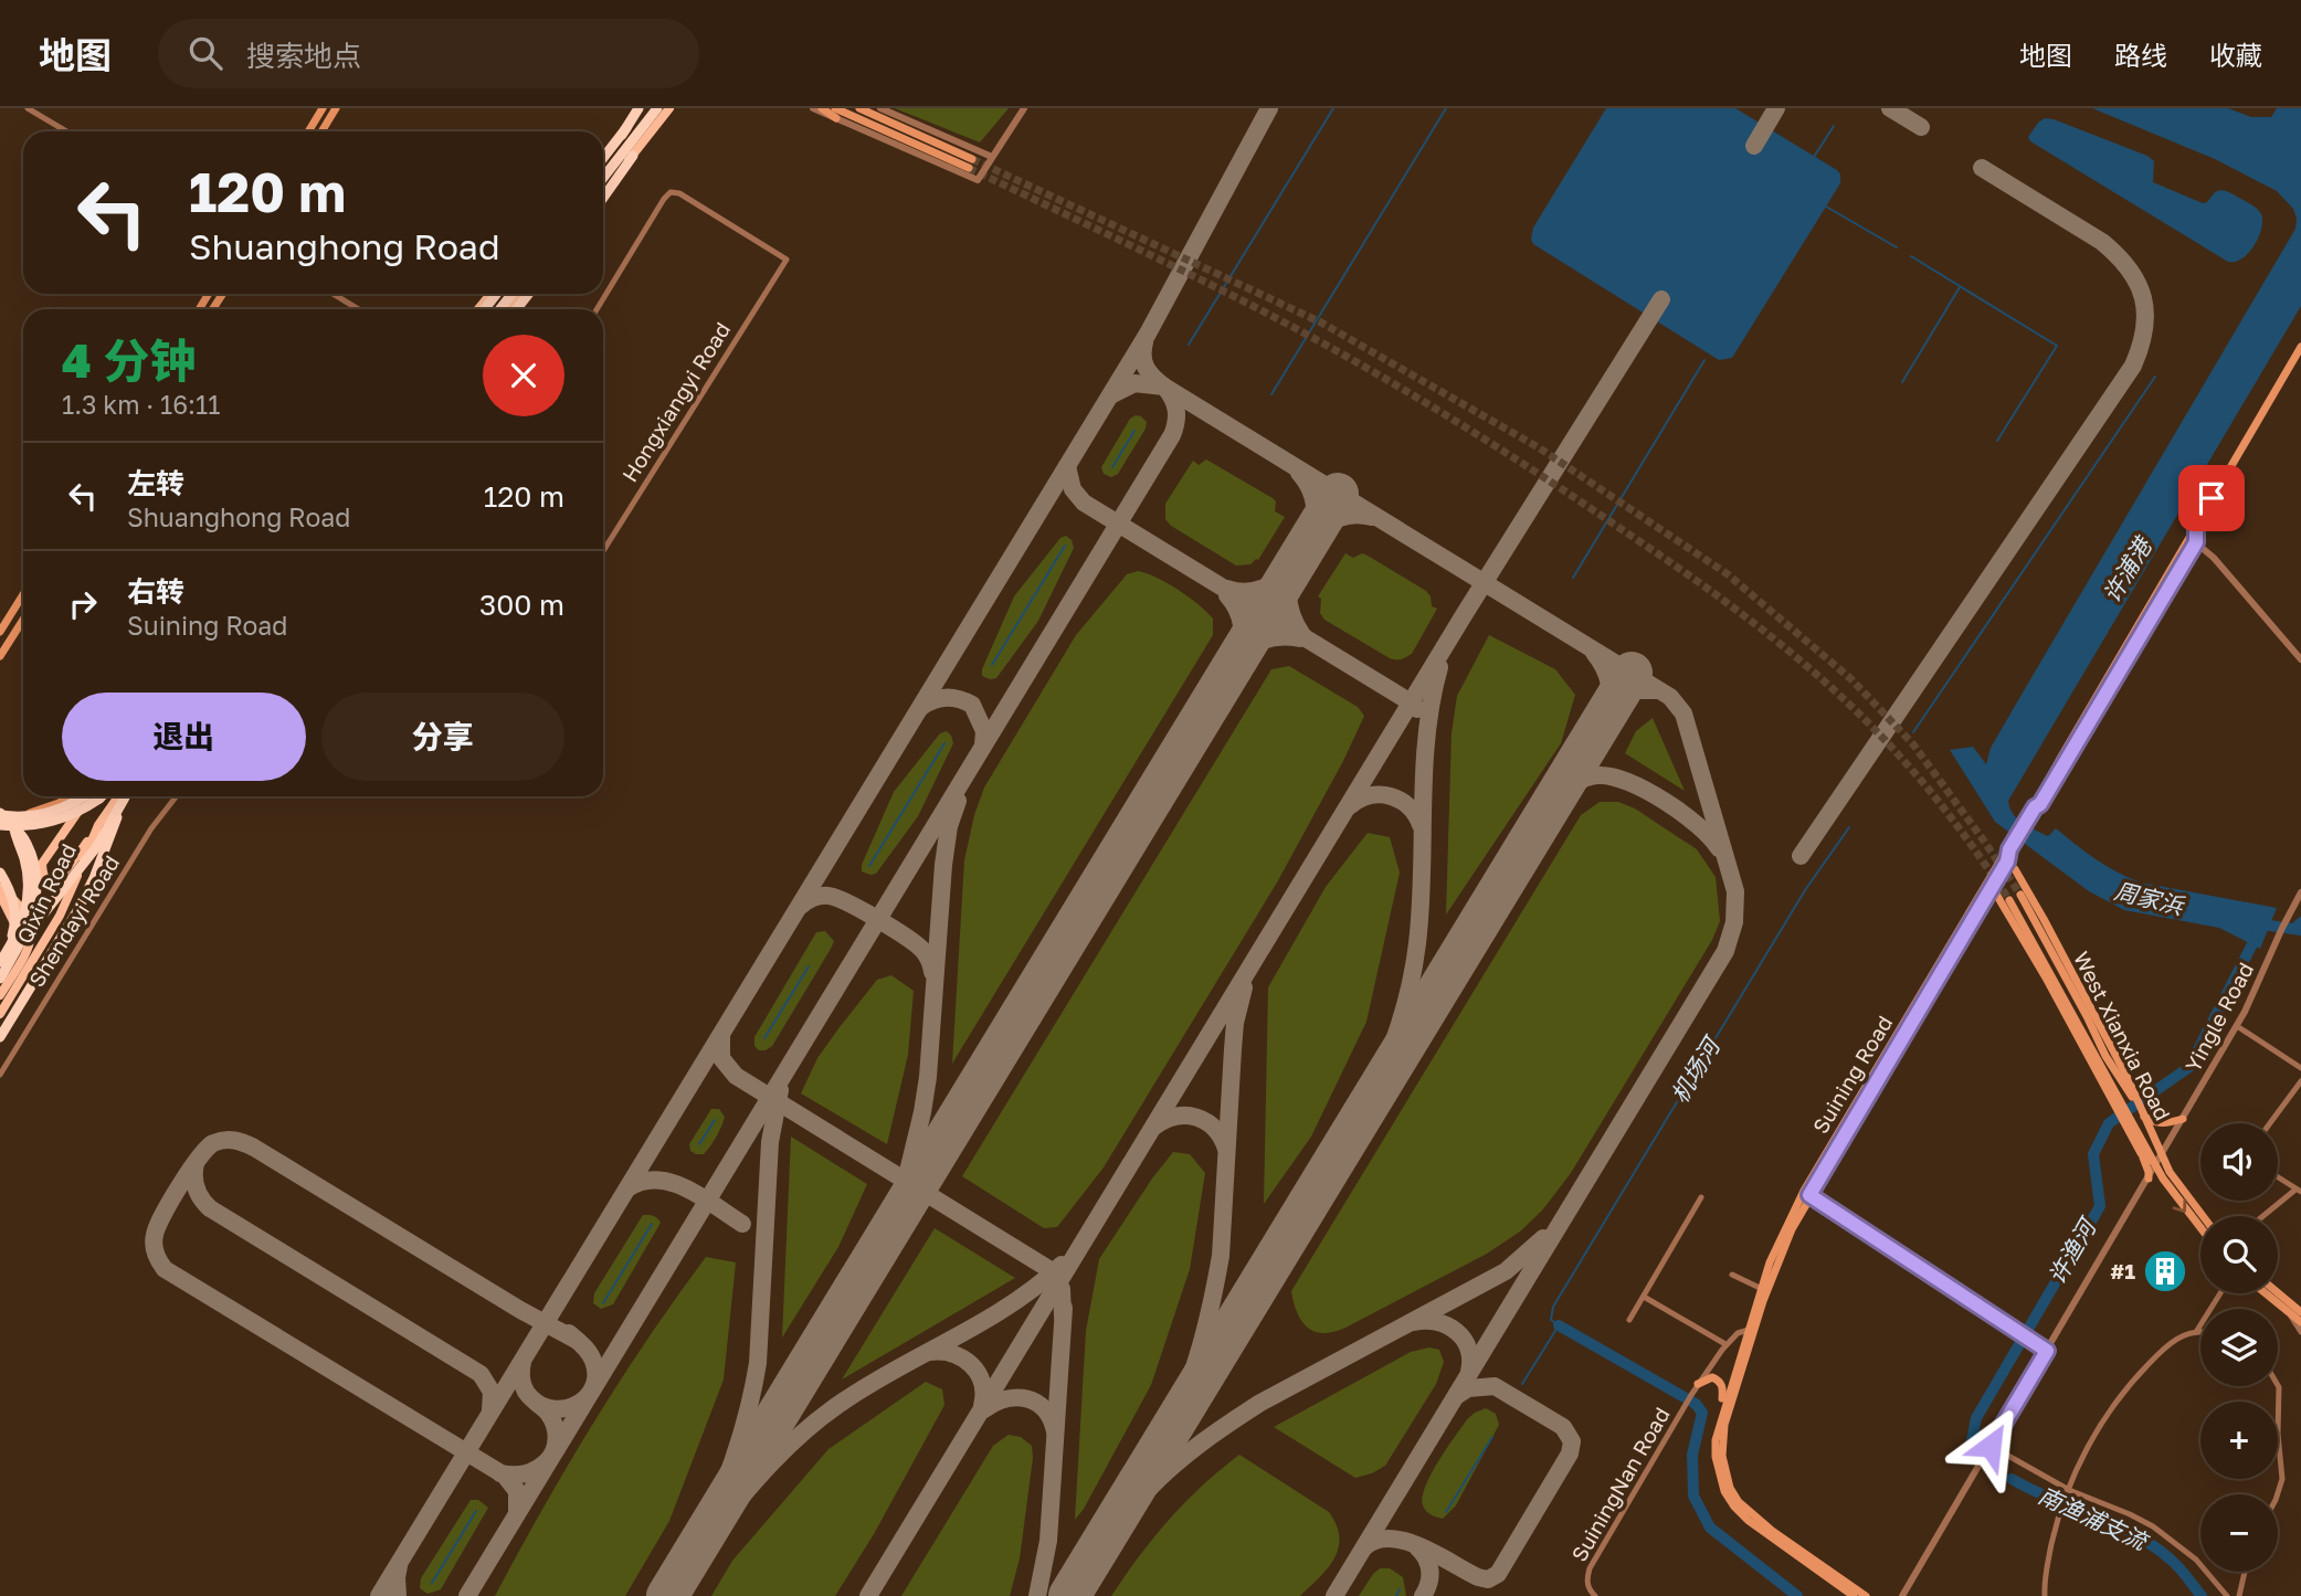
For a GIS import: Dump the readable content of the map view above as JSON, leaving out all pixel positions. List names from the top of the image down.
{
  "streets": {
    "main road": ["Qixin Road", "West Xianxia Road", "Suining Road"],
    "street": [
      "Hongxiangyi Road",
      "Shendayi Road",
      "Yingle Road",
      "SuiningNan Road"
    ]
  },
  "crossings": [
    ["Yingle Road", "West Xianxia Road"],
    ["West Xianxia Road", "Suining Road"]
  ],
  "water": [
    "许浦港",
    "周家浜",
    "机场河",
    "许渔河",
    "南渔浦支流"
  ],
  "places": {
    "building": ["#1"]
  },
  "page": {
    "header": "地图",
    "search": "搜索地点",
    "nav": ["地图", "路线", "收藏"],
    "turn": ["120 m", "Shuanghong Road"],
    "heading": ["4 分钟", "1.3 km · 16:11"],
    "list": [
      {
        "name": "左转",
        "note": "Shuanghong Road",
        "value": "120 m"
      },
      {
        "name": "右转",
        "note": "Suining Road",
        "value": "300 m"
      }
    ],
    "buttons": ["退出", "分享"],
    "map_buttons": ["+", "−"]
  }
}
